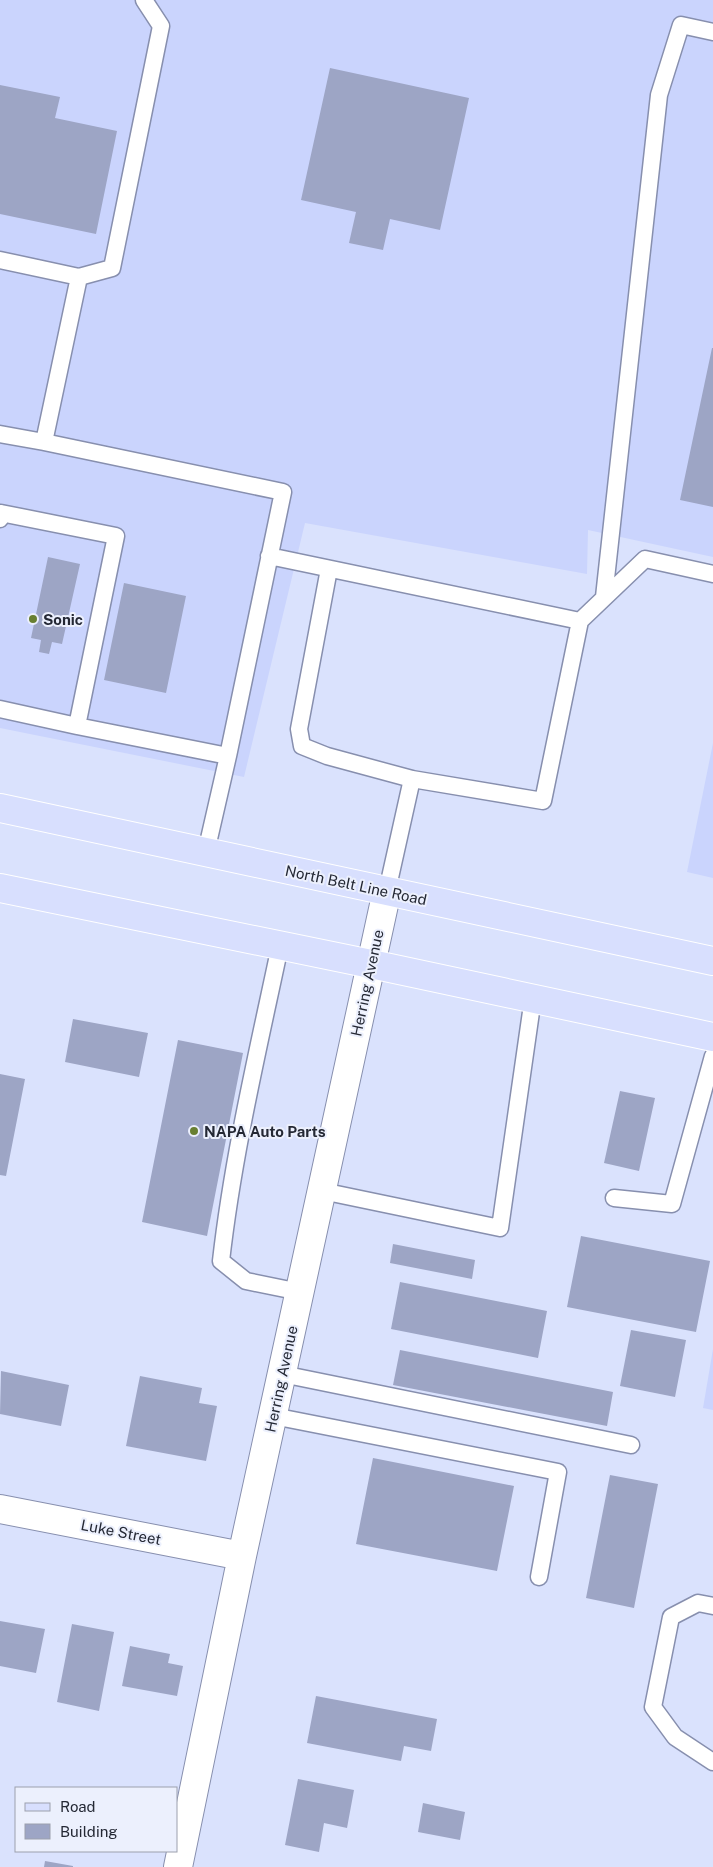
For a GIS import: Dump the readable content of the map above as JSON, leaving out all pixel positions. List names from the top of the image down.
{
  "streets": {
    "main road": ["North Belt Line Road"],
    "street": ["Herring Avenue", "Luke Street"]
  },
  "crossings": [
    ["North Belt Line Road", "Herring Avenue"],
    ["Herring Avenue", "Luke Street"]
  ],
  "places": ["Sonic", "NAPA Auto Parts"],
  "legend": ["Road", "Building"]
}
